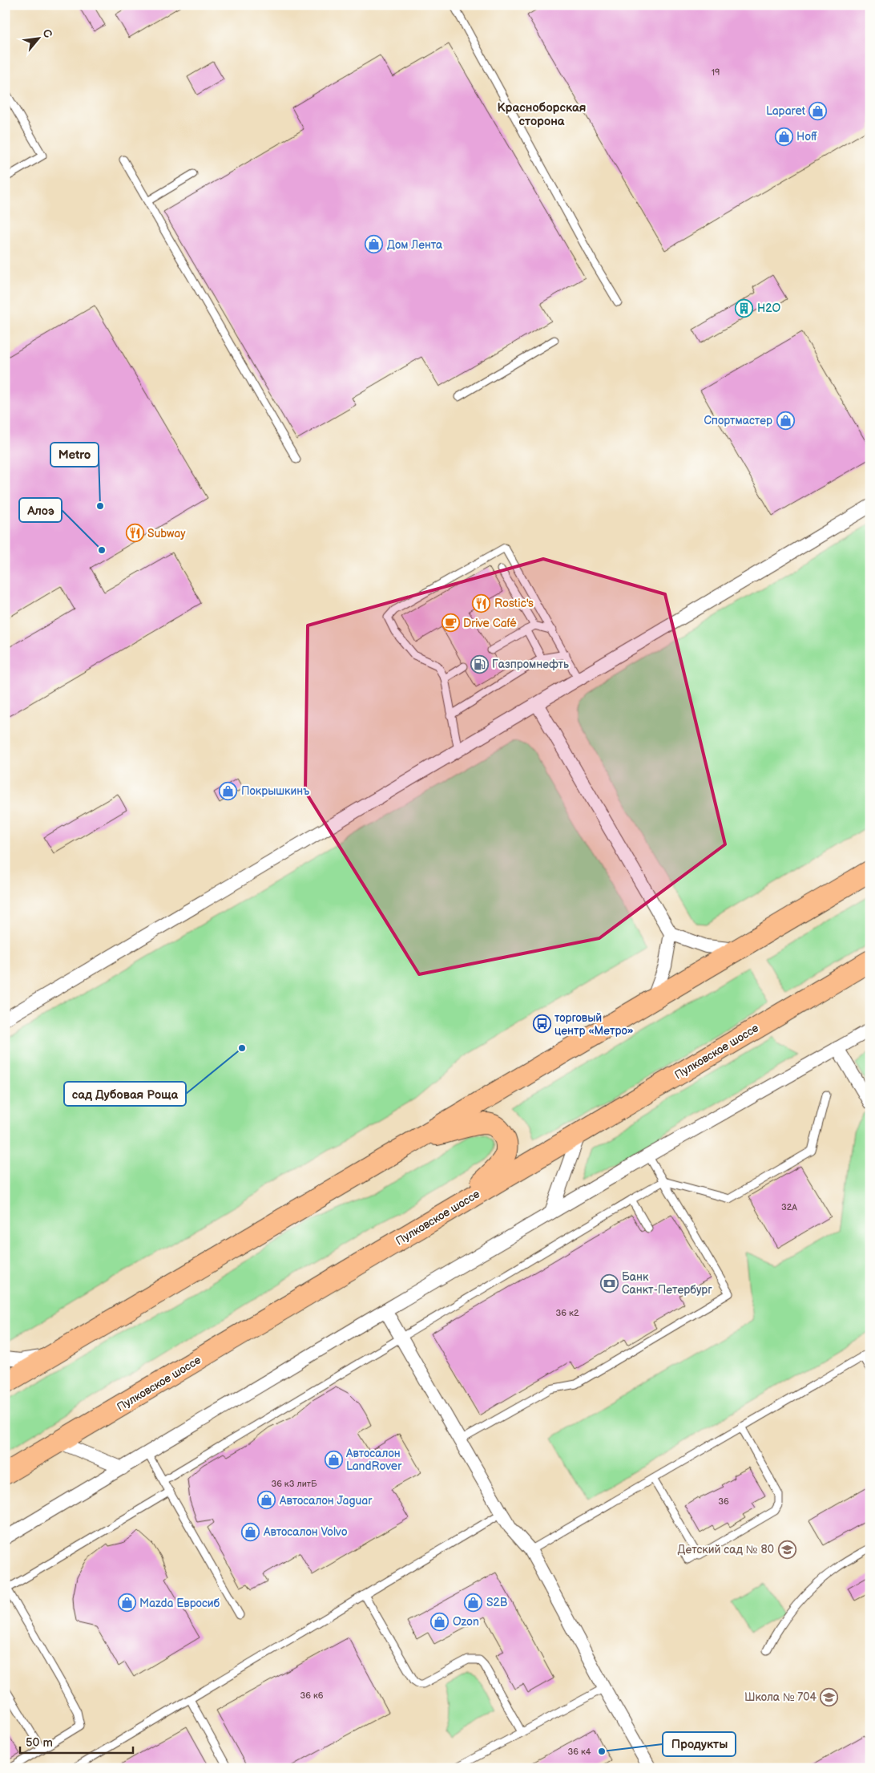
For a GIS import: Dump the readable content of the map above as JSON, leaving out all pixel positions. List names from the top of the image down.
{
  "streets": {
    "main road": ["Пулковское шоссе"]
  },
  "districts": ["Красноборская сторона"],
  "places": {
    "shop": [
      "Laparet",
      "Hoff",
      "Дом Лента",
      "Спортмастер",
      "Покрышкинъ",
      "Автосалон LandRover",
      "Автосалон Jaguar",
      "Автосалон Volvo",
      "S2B",
      "Mazda Евросиб",
      "Ozon"
    ],
    "building": ["H2O"],
    "other": [
      "Metro",
      "Алоэ",
      "сад Дубовая Роща",
      "Продукты"
    ],
    "restaurant": ["Subway", "Rostic's"],
    "cafe": ["Drive Café"],
    "fuel station": ["Газпромнефть"],
    "bus stop": ["торговый центр «Метро»"],
    "bank": ["Банк Санкт-Петербург"],
    "school or university": ["Детский сад № 80", "Школа № 704"]
  },
  "house_numbers": [
    "19",
    "32А",
    "36 к2",
    "36 к3 литБ",
    "36",
    "36 к6",
    "36 к4"
  ],
  "scale_bar": "50 m",
  "north": "top right"
}
